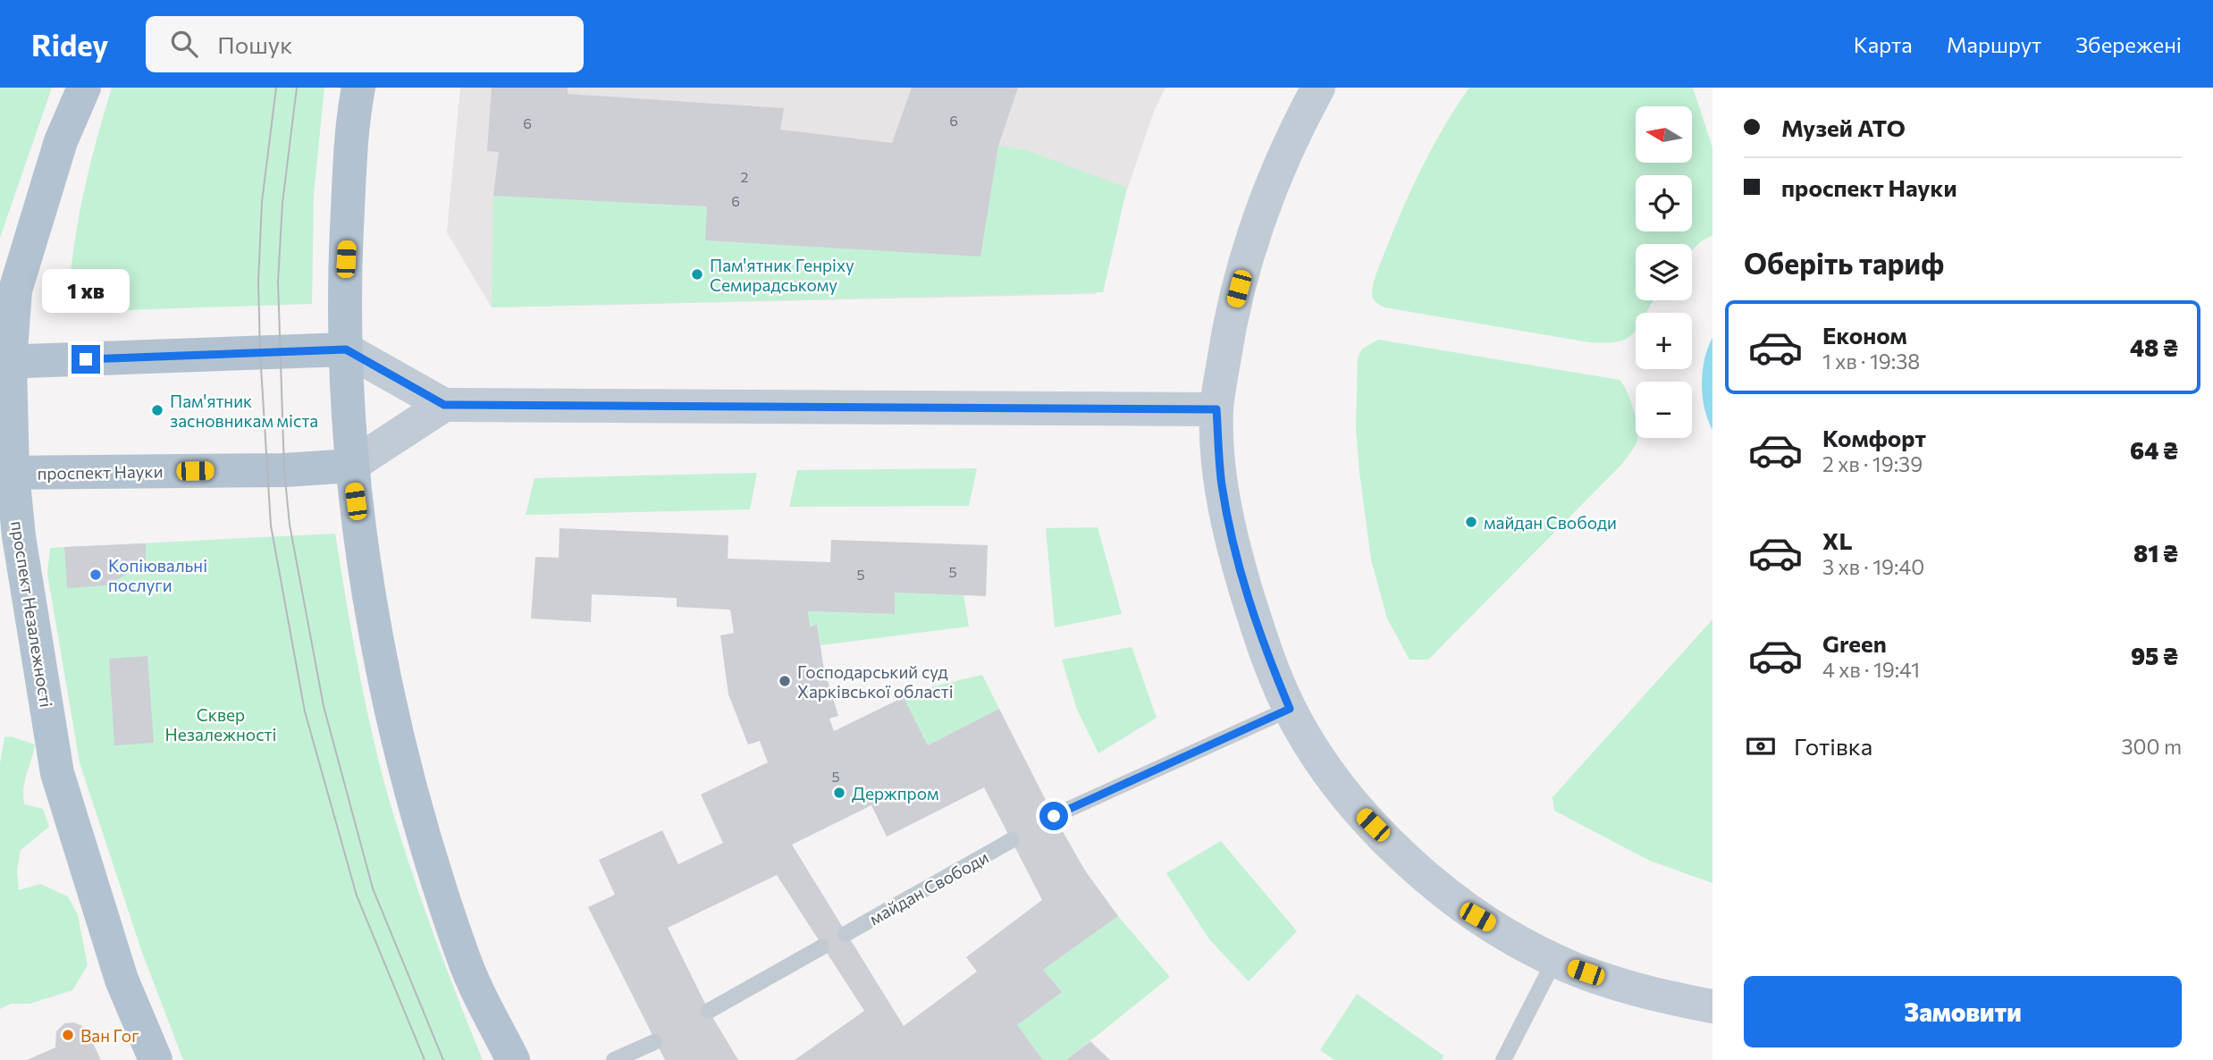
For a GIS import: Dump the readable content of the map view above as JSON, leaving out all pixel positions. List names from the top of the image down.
{
  "streets": {
    "main road": ["проспект Науки", "проспект Незалежності"],
    "lane": ["майдан Свободи"]
  },
  "crossings": [
    ["проспект Науки", "проспект Незалежності"]
  ],
  "parks": ["Сквер Незалежності"],
  "places": [
    "Пам'ятник Генріху Семирадському",
    "Пам'ятник засновникам міста",
    "майдан Свободи",
    "Копіювальні послуги",
    "Господарський суд Харківської області",
    "Держпром",
    "Ван Гог"
  ],
  "house_numbers": [
    "6",
    "6",
    "2",
    "6",
    "5",
    "5",
    "5"
  ],
  "north": "left",
  "page": {
    "header": "Ridey",
    "search": "Пошук",
    "nav": ["Карта", "Маршрут", "Збережені"],
    "banner": ["Музей АТО", "проспект Науки"],
    "map_buttons": ["+", "−"],
    "heading": "Оберіть тариф",
    "bubble": "1 хв",
    "list": [
      {
        "name": "Економ",
        "note": "1 хв · 19:38",
        "value": "48 ₴"
      },
      {
        "name": "Комфорт",
        "note": "2 хв · 19:39",
        "value": "64 ₴"
      },
      {
        "name": "XL",
        "note": "3 хв · 19:40",
        "value": "81 ₴"
      },
      {
        "name": "Green",
        "note": "4 хв · 19:41",
        "value": "95 ₴"
      }
    ],
    "pay": ["Готівка", "300 m"],
    "buttons": "Замовити"
  }
}
